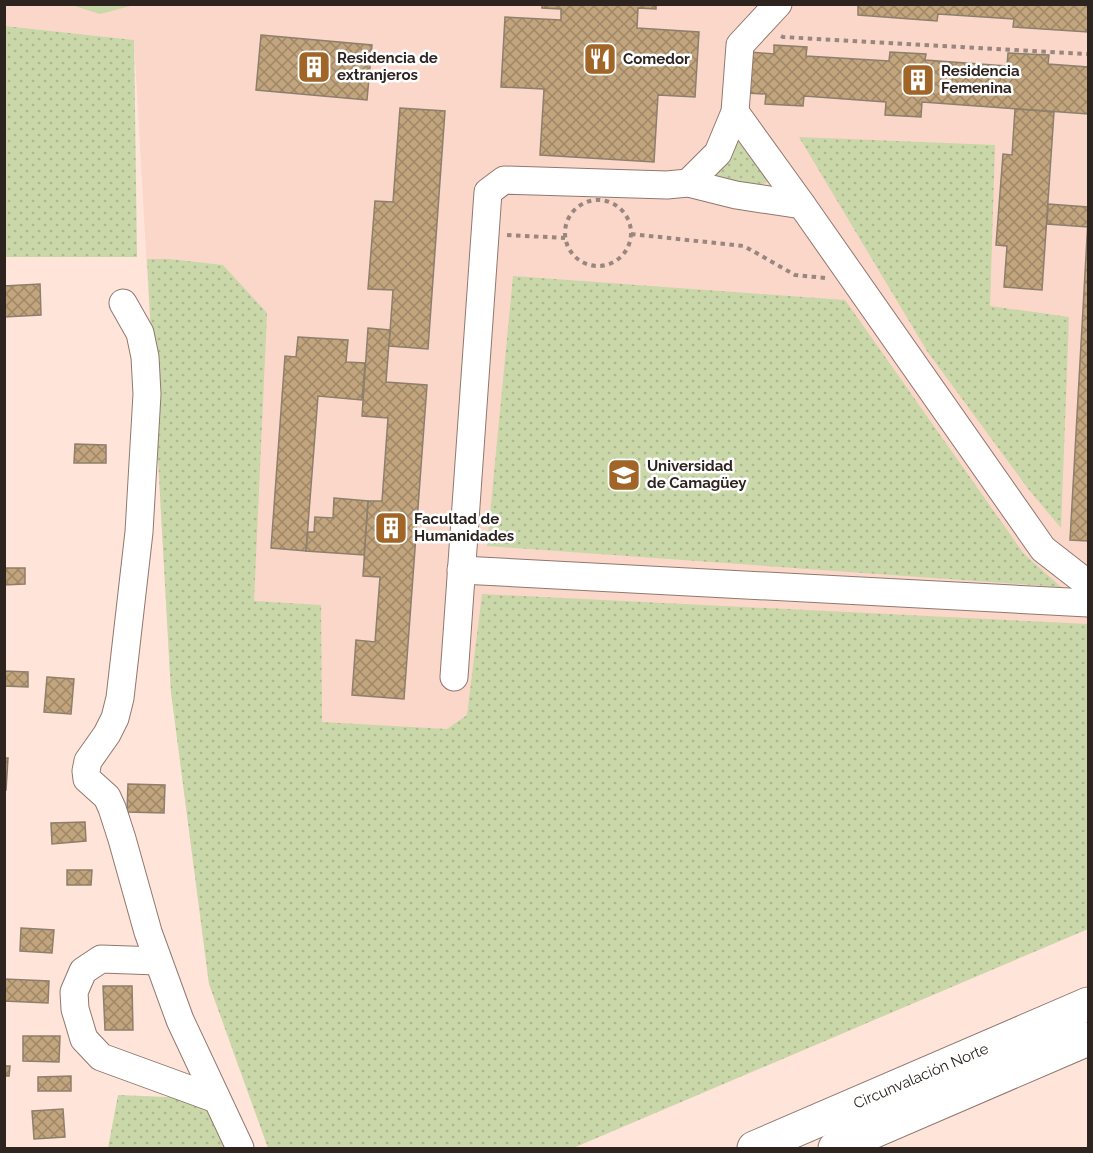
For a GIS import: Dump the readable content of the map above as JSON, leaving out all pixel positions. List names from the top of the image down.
{
  "streets": {
    "highway": ["Circunvalación Norte"]
  },
  "places": {
    "restaurant": ["Comedor"],
    "building": ["Residencia de extranjeros", "Residencia Femenina", "Facultad de Humanidades"],
    "school or university": ["Universidad de Camagüey"]
  }
}
